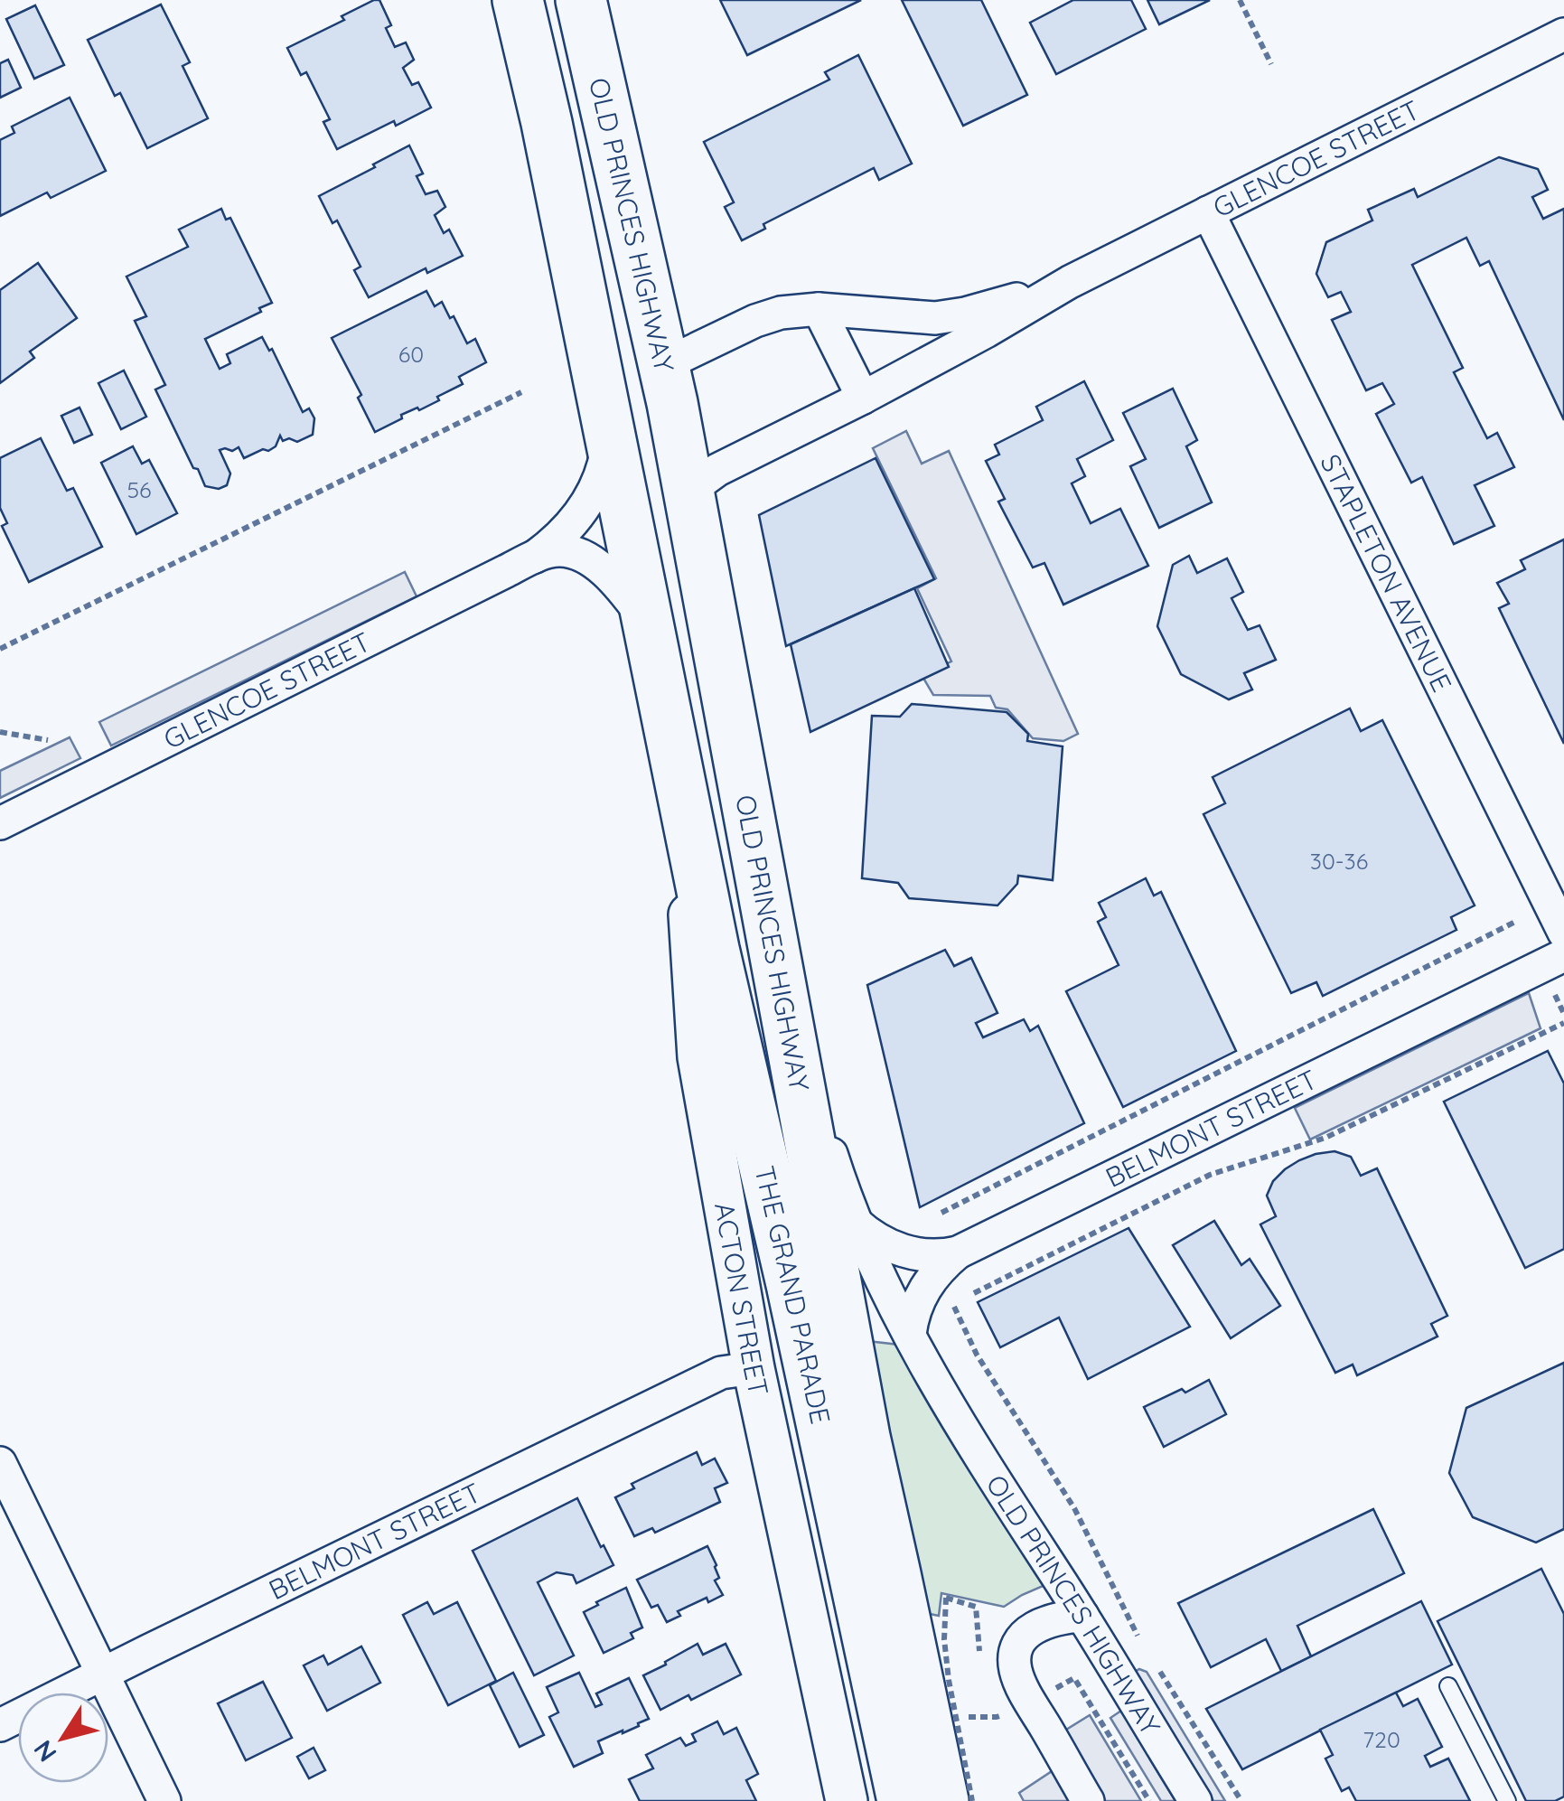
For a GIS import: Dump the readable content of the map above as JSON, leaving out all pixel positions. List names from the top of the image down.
{
  "streets": {
    "main road": ["OLD PRINCES HIGHWAY", "THE GRAND PARADE"],
    "street": [
      "GLENCOE STREET",
      "STAPLETON AVENUE",
      "BELMONT STREET",
      "ACTON STREET"
    ]
  },
  "crossings": [
    ["GLENCOE STREET", "OLD PRINCES HIGHWAY"],
    ["GLENCOE STREET", "STAPLETON AVENUE"],
    ["OLD PRINCES HIGHWAY", "BELMONT STREET"],
    ["OLD PRINCES HIGHWAY", "THE GRAND PARADE"],
    ["BELMONT STREET", "ACTON STREET"],
    ["THE GRAND PARADE", "ACTON STREET"]
  ],
  "house_numbers": [
    "60",
    "56",
    "30-36",
    "720"
  ],
  "north": "bottom left"
}
